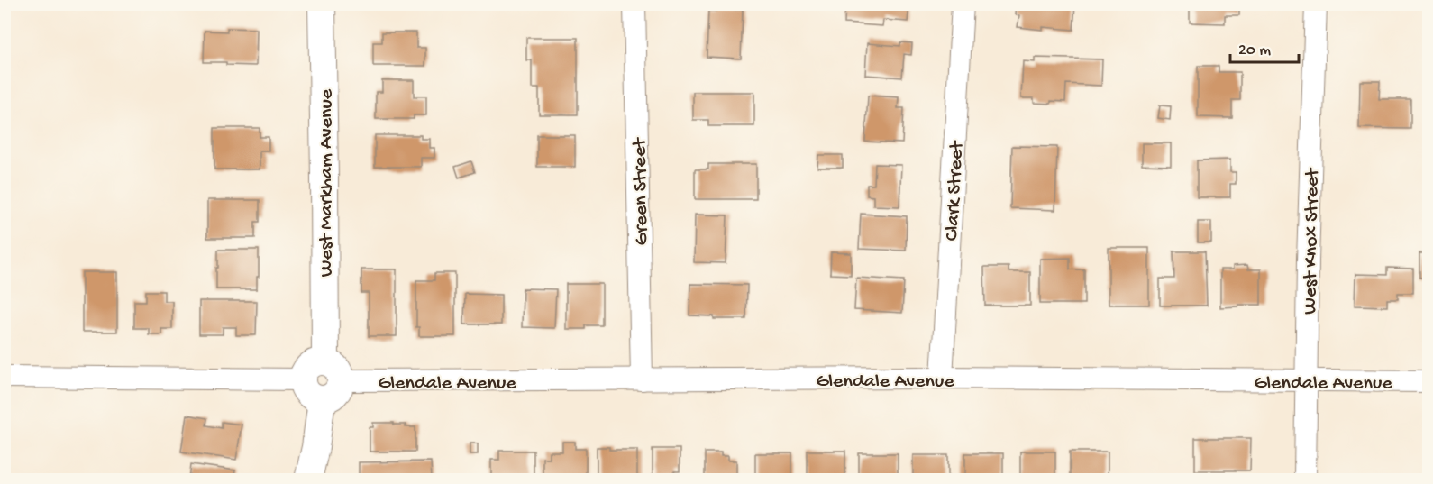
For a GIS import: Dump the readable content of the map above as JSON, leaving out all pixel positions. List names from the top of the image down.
{
  "streets": {
    "street": [
      "West Markham Avenue",
      "Clark Street",
      "Green Street",
      "West Knox Street",
      "Glendale Avenue"
    ]
  },
  "crossings": [
    ["West Markham Avenue", "Glendale Avenue"],
    ["Clark Street", "Glendale Avenue"],
    ["Green Street", "Glendale Avenue"],
    ["West Knox Street", "Glendale Avenue"]
  ],
  "scale_bar": "20 m"
}
